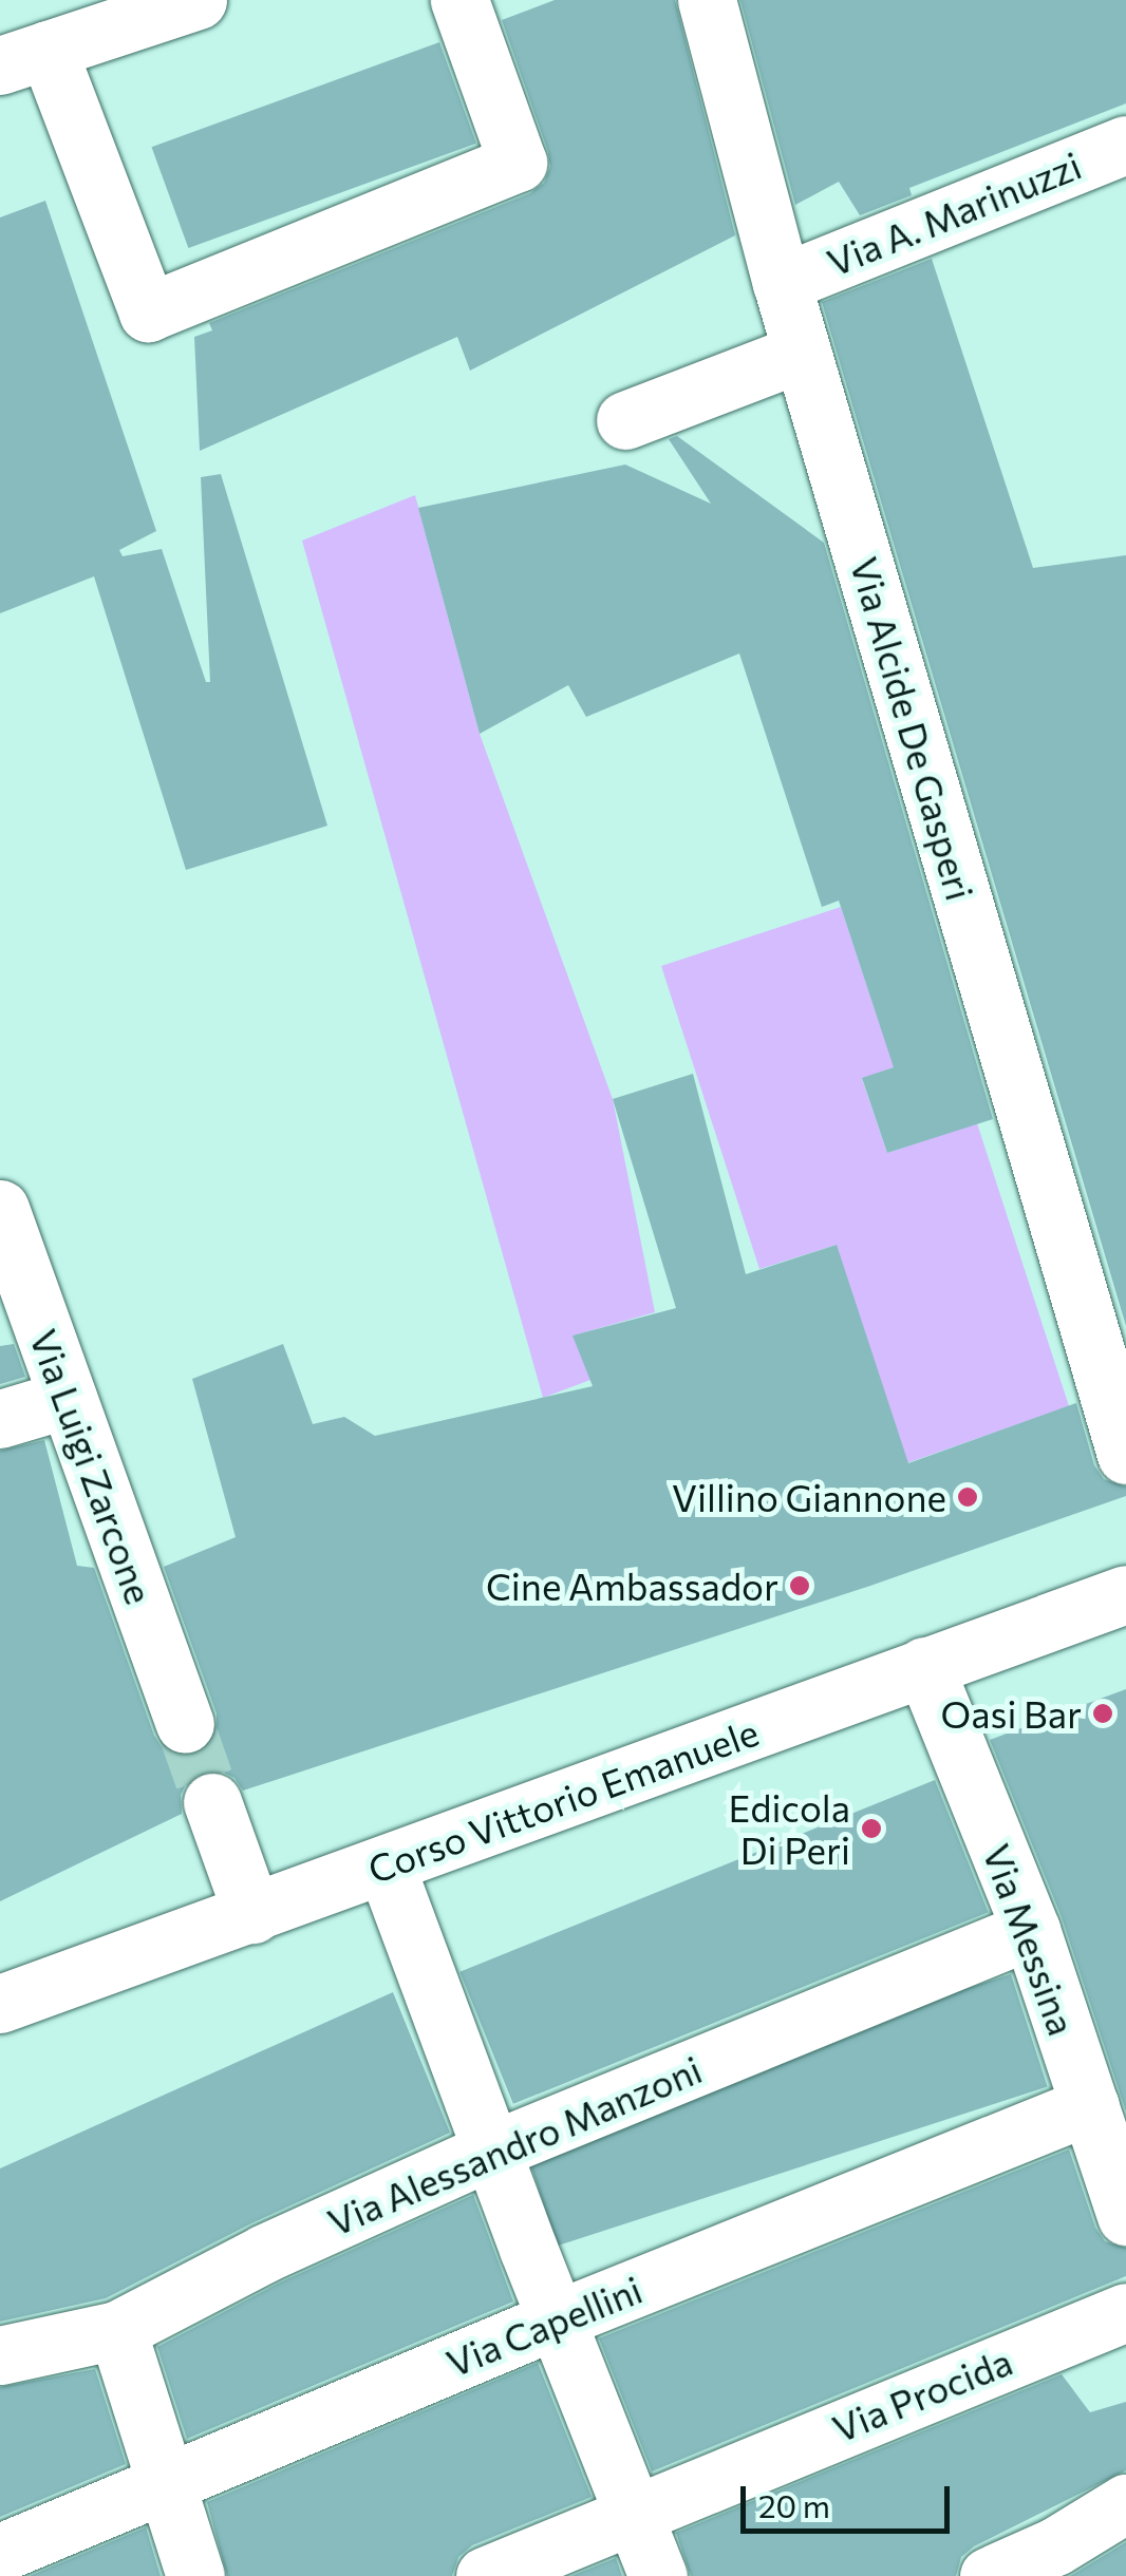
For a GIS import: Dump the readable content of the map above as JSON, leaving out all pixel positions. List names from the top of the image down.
{
  "streets": {
    "street": [
      "Via A. Marinuzzi",
      "Via Alcide De Gasperi",
      "Via Luigi Zarcone",
      "Corso Vittorio Emanuele",
      "Via Messina",
      "Via Alessandro Manzoni",
      "Via Capellini",
      "Via Procida"
    ]
  },
  "crossings": [
    ["Via A. Marinuzzi", "Via Alcide De Gasperi"],
    ["Corso Vittorio Emanuele", "Via Messina"],
    ["Via Messina", "Via Alessandro Manzoni"],
    ["Via Messina", "Via Capellini"]
  ],
  "places": [
    "Villino Giannone",
    "Cine Ambassador",
    "Oasi Bar",
    "Edicola Di Peri"
  ],
  "scale_bar": "20 m"
}
